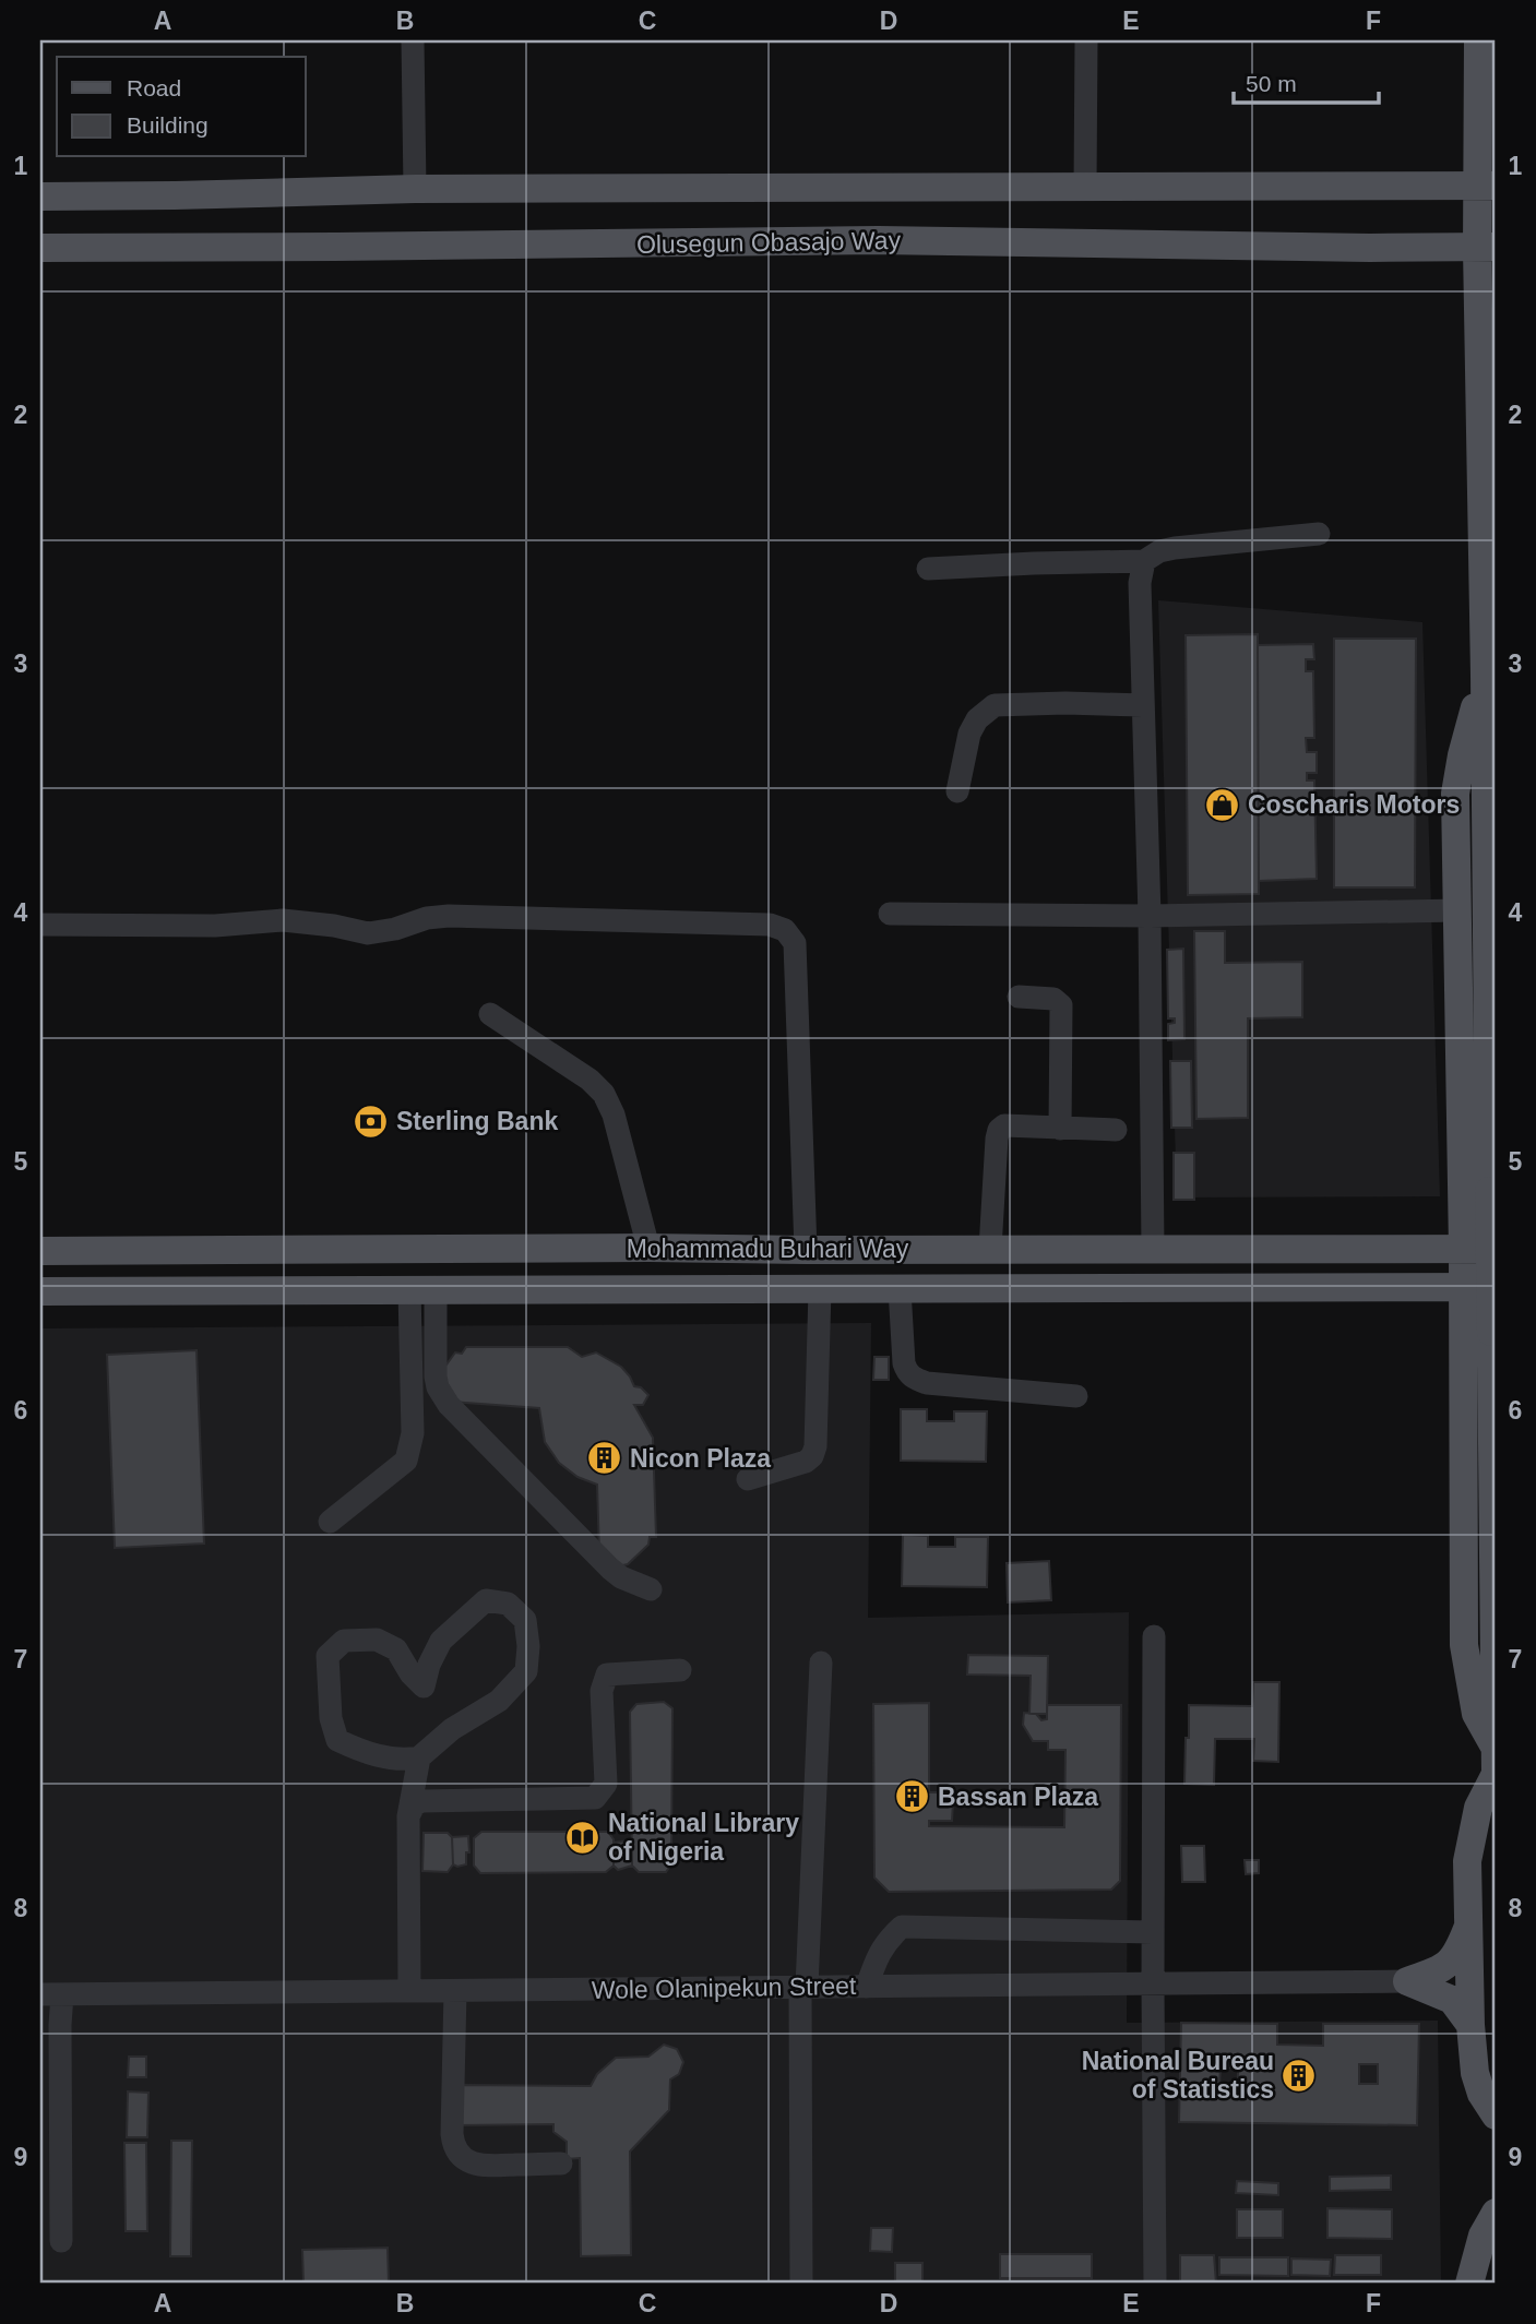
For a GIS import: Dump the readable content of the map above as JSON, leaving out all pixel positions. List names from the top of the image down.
{
  "streets": {
    "main road": ["Olusegun Obasajo Way", "Mohammadu Buhari Way"],
    "street": ["Wole Olanipekun Street"]
  },
  "places": {
    "shop": ["Coscharis Motors"],
    "bank": ["Sterling Bank"],
    "building": ["Nicon Plaza", "Bassan Plaza", "National Bureau of Statistics"],
    "library": ["National Library of Nigeria"]
  },
  "legend": ["Road", "Building"],
  "scale_bar": "50 m",
  "grid": {
    "columns": [
      "A",
      "B",
      "C",
      "D",
      "E",
      "F"
    ],
    "rows": [
      "1",
      "2",
      "3",
      "4",
      "5",
      "6",
      "7",
      "8",
      "9"
    ]
  }
}
